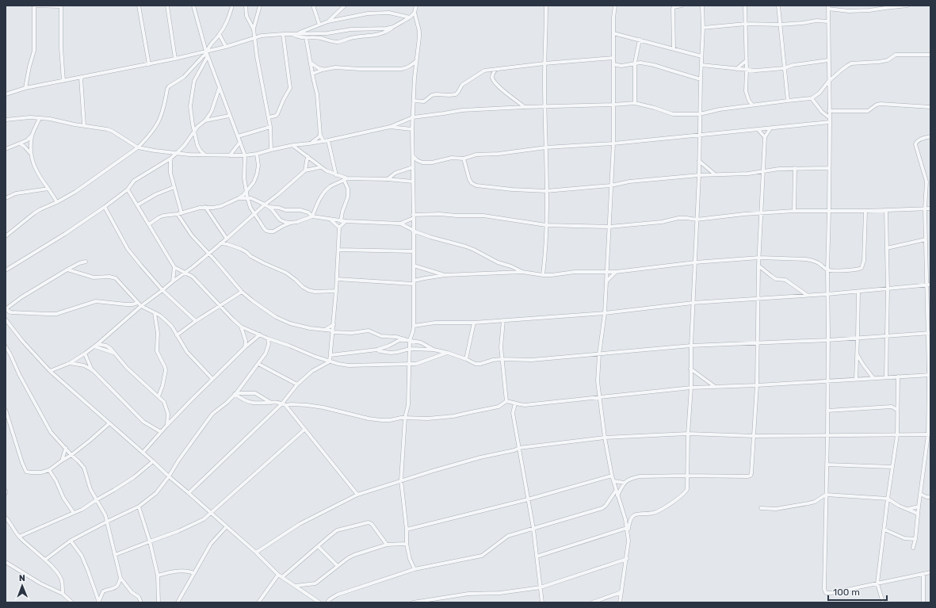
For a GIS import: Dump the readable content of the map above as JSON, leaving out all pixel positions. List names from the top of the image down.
{
  "scale_bar": "100 m",
  "north": "top"
}
